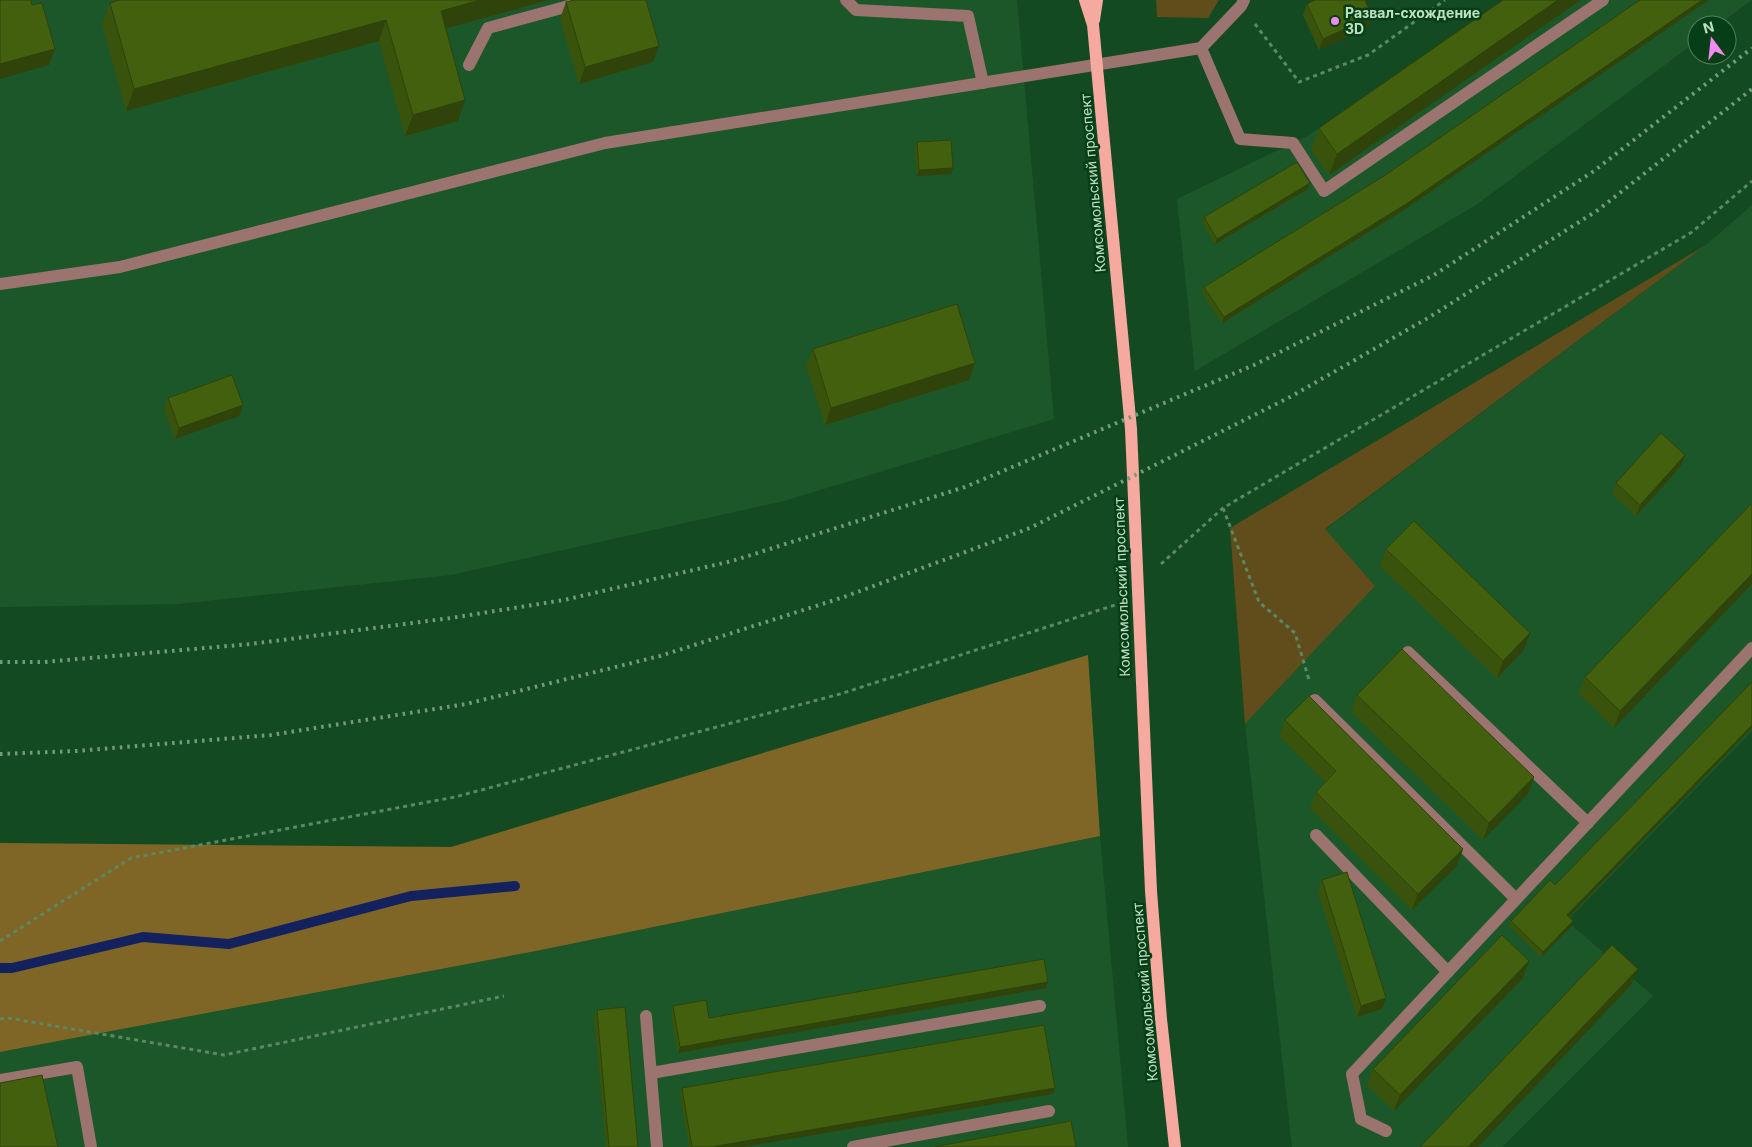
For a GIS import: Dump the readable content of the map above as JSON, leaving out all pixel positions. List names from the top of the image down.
{
  "streets": {
    "main road": ["Комсомольский проспект"]
  },
  "places": ["Развал-схождение 3D"],
  "north": "top"
}
